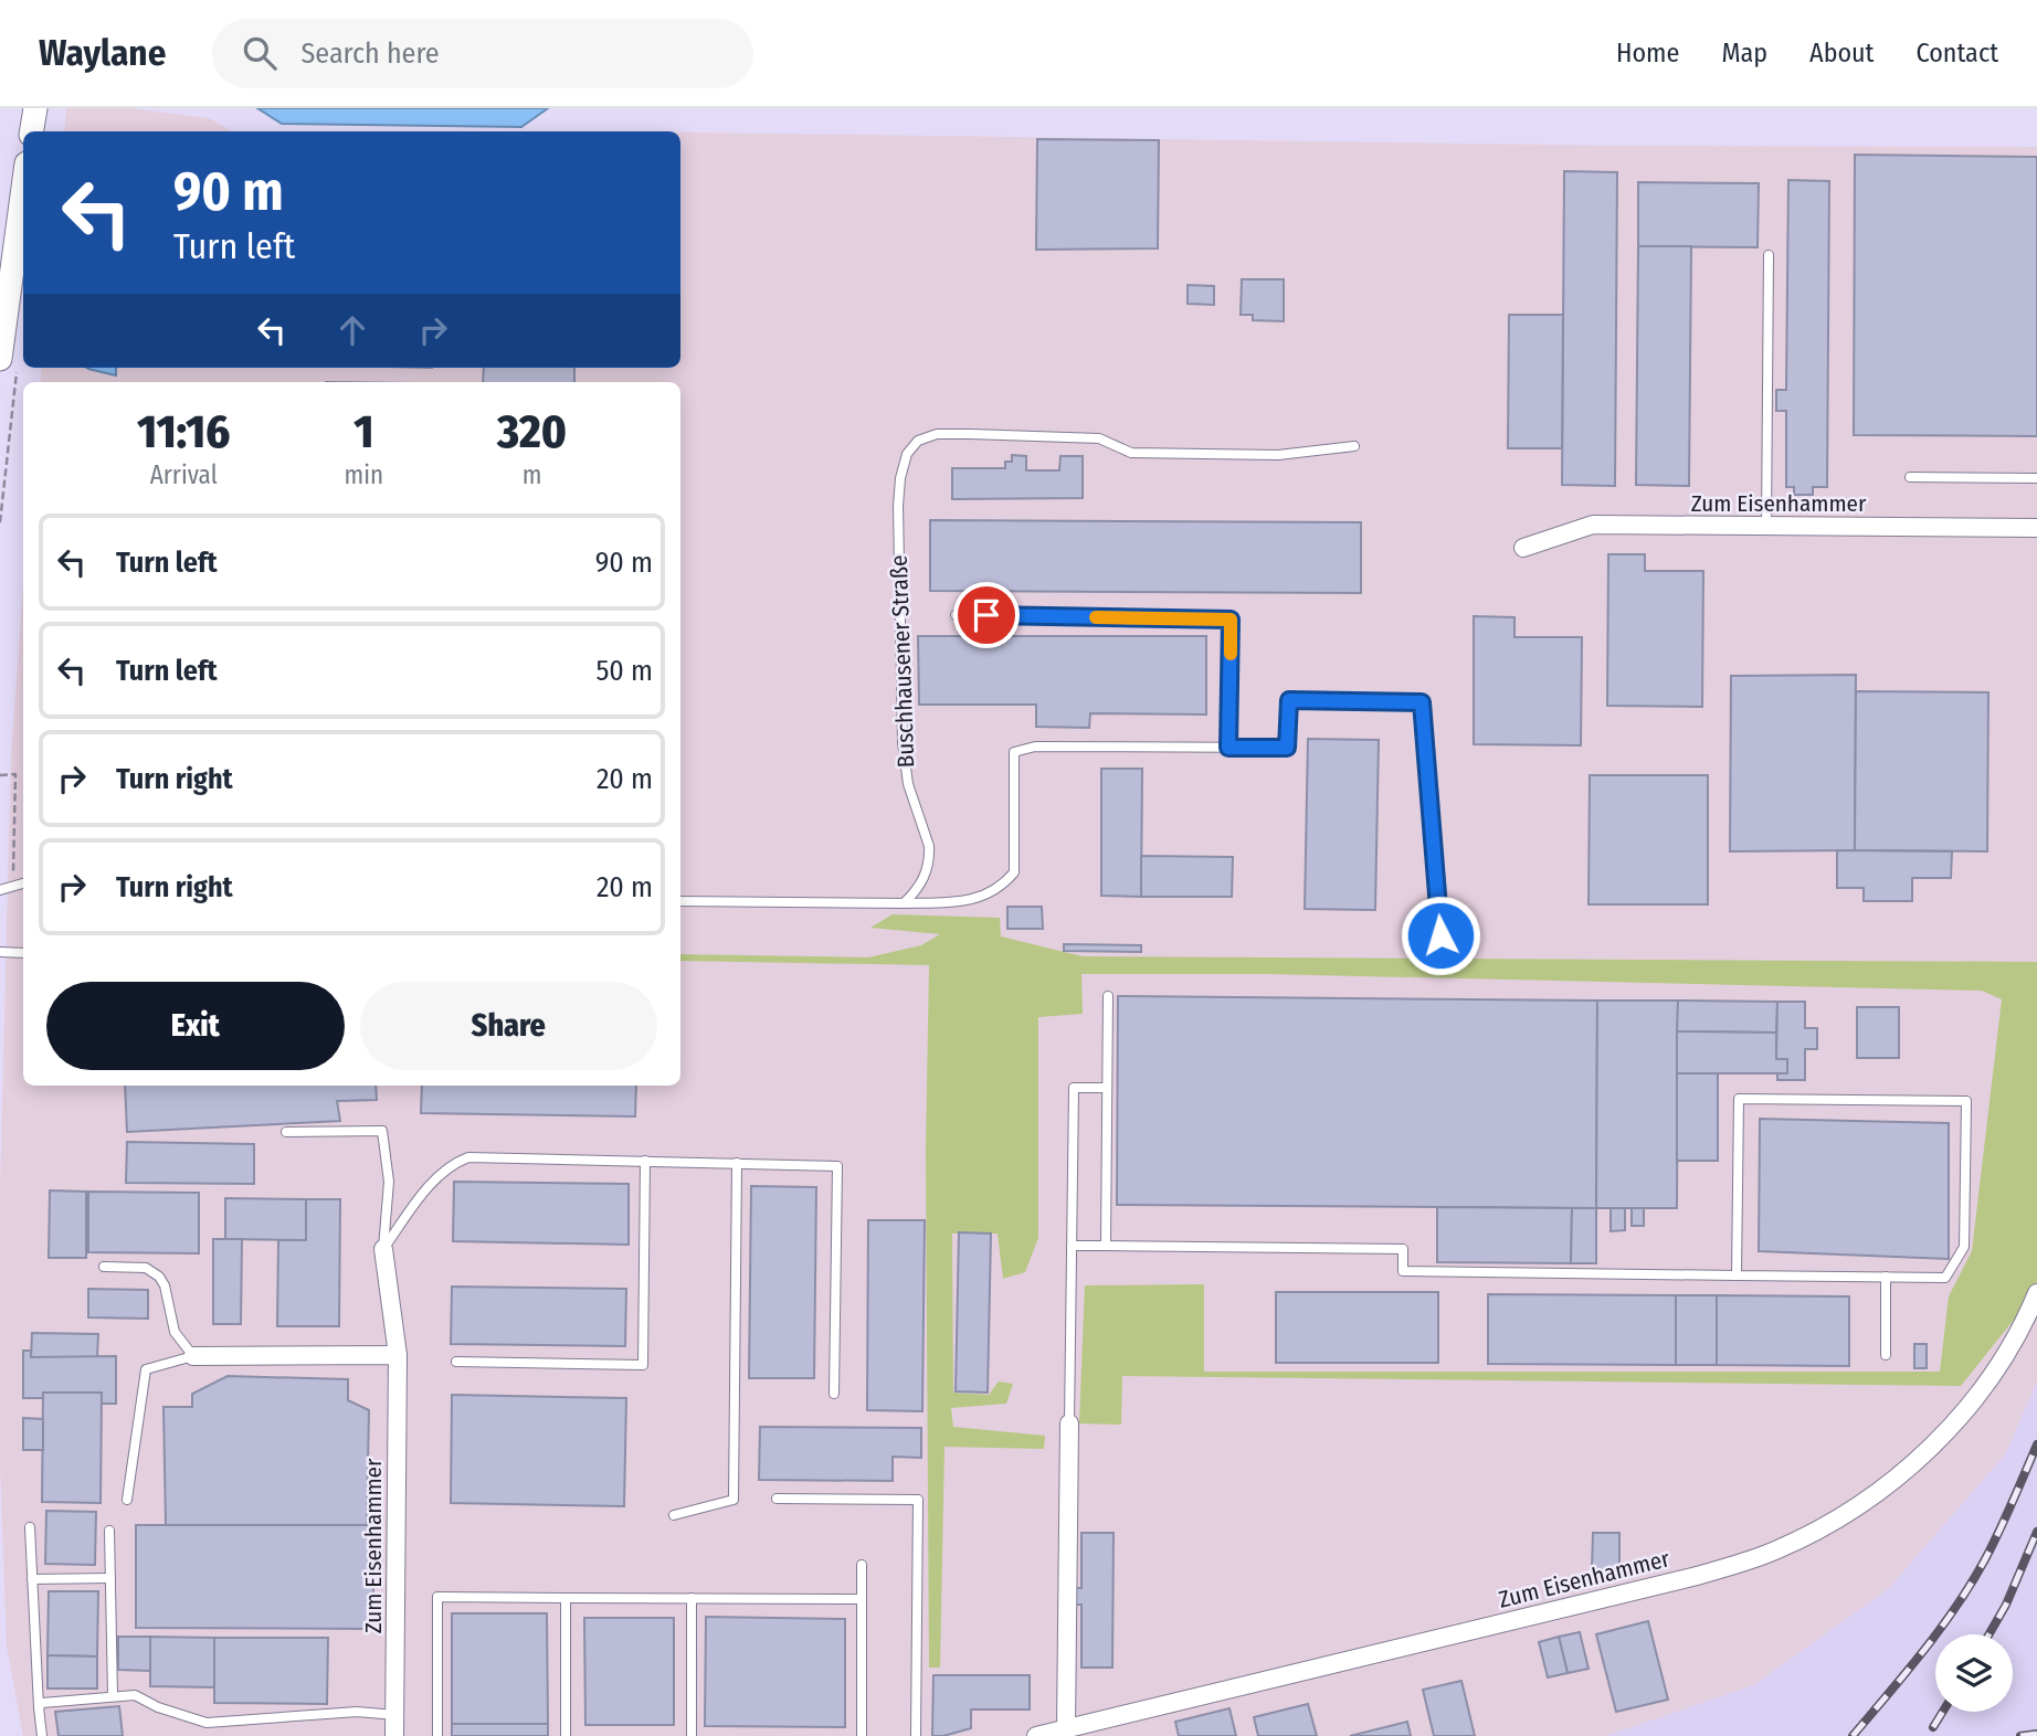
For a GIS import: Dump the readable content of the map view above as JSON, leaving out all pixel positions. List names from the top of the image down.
{
  "streets": {
    "street": ["Zum Eisenhammer"],
    "lane": ["Buschhausener Straße"]
  },
  "page": {
    "header": "Waylane",
    "search": "Search here",
    "nav": [
      "Home",
      "Map",
      "About",
      "Contact"
    ],
    "turn": ["90 m", "Turn left"],
    "eta": [
      "11:16",
      "Arrival",
      "1",
      "min",
      "320",
      "m"
    ],
    "list": [
      {
        "name": "Turn left",
        "value": "90 m"
      },
      {
        "name": "Turn left",
        "value": "50 m"
      },
      {
        "name": "Turn right",
        "value": "20 m"
      },
      {
        "name": "Turn right",
        "value": "20 m"
      }
    ],
    "buttons": ["Exit", "Share"]
  }
}
